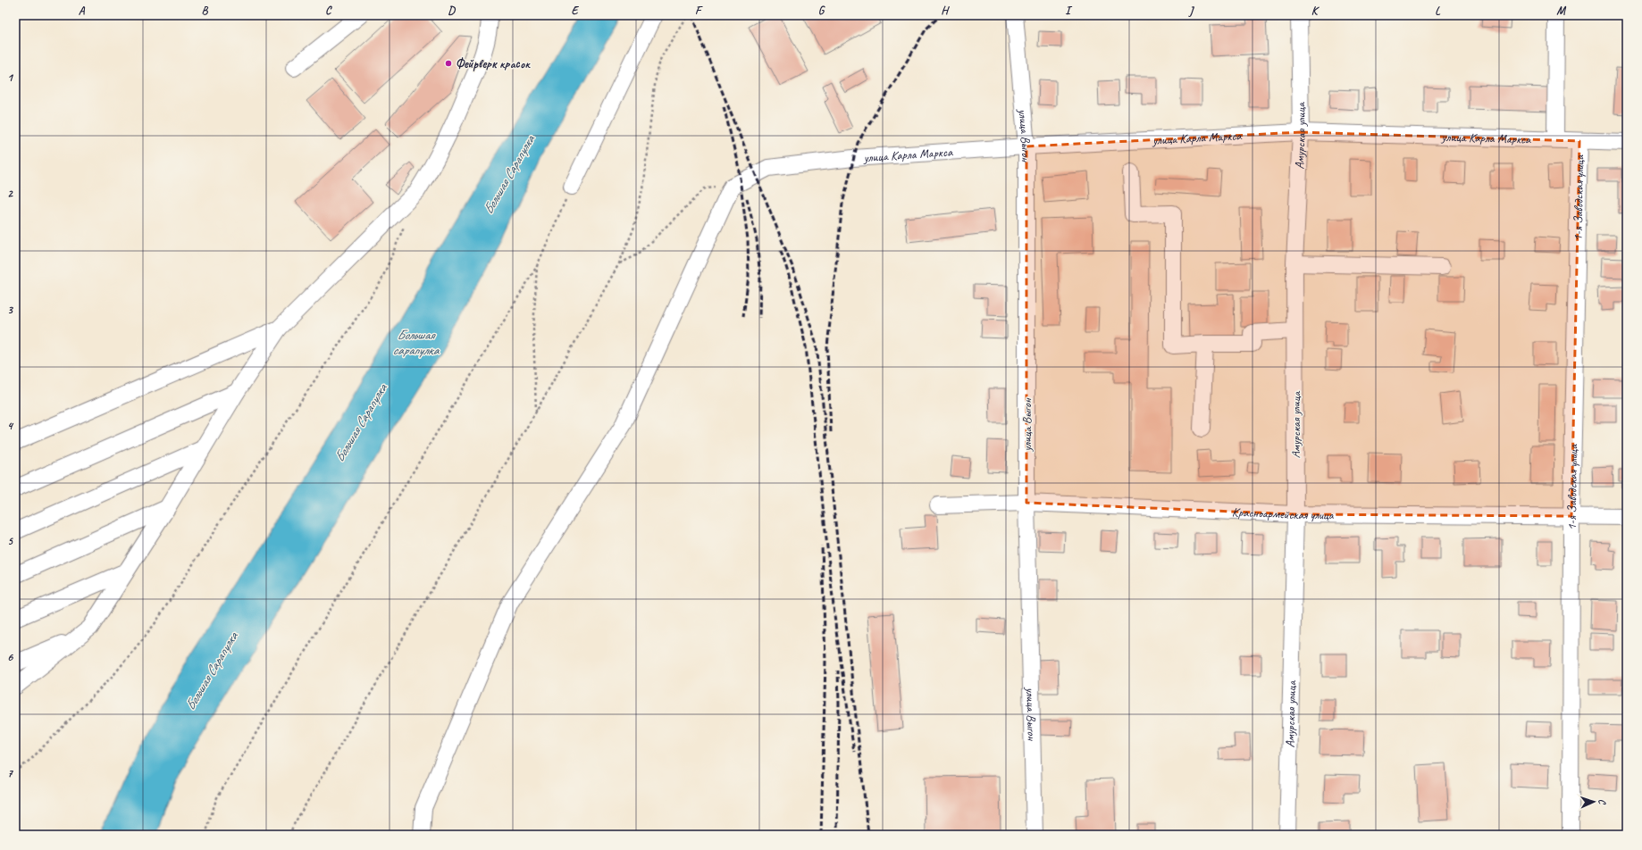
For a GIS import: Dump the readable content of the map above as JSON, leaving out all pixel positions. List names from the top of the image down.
{
  "streets": {
    "street": [
      "улица Выгон",
      "Амурская улица",
      "улица Карла Маркса",
      "1-я Заводская улица",
      "Красноармейская улица"
    ]
  },
  "crossings": [
    ["улица Выгон", "улица Карла Маркса"],
    ["улица Выгон", "Красноармейская улица"],
    ["Амурская улица", "улица Карла Маркса"],
    ["Амурская улица", "Красноармейская улица"],
    ["улица Карла Маркса", "1-я Заводская улица"],
    ["1-я Заводская улица", "Красноармейская улица"]
  ],
  "water": ["Большая Сарапулка", "Большая сарапулка"],
  "places": ["Фейрверк красок"],
  "north": "right",
  "grid": {
    "columns": [
      "A",
      "B",
      "C",
      "D",
      "E",
      "F",
      "G",
      "H",
      "I",
      "J",
      "K",
      "L",
      "M"
    ],
    "rows": [
      "1",
      "2",
      "3",
      "4",
      "5",
      "6",
      "7"
    ]
  }
}
